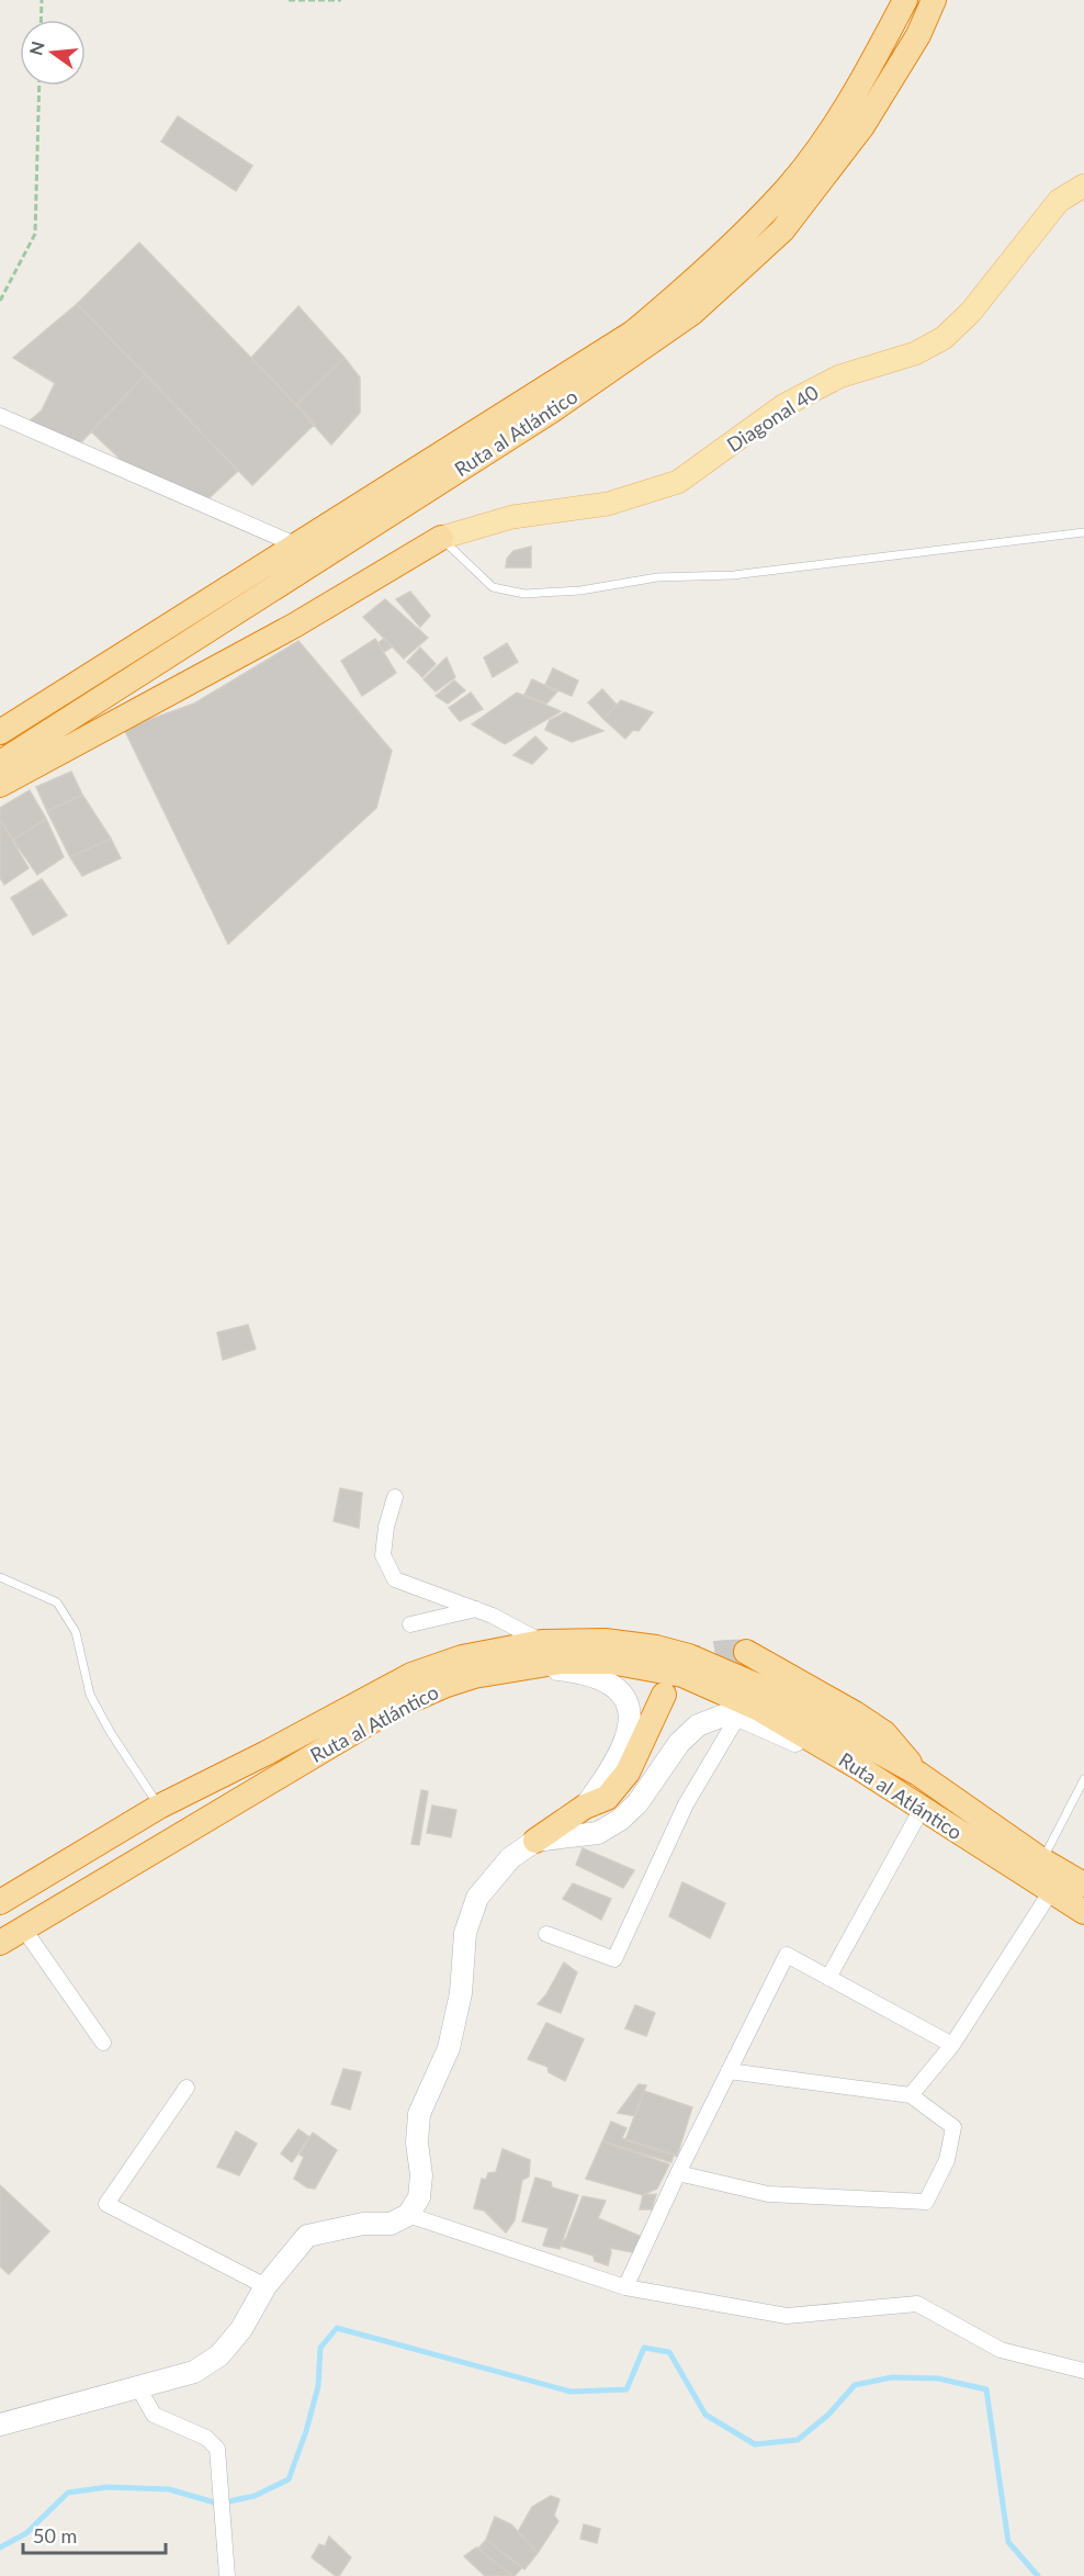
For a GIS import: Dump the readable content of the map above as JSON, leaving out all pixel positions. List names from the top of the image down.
{
  "streets": {
    "highway": ["Ruta al Atlántico"],
    "main road": ["Diagonal 40"]
  },
  "scale_bar": "50 m",
  "north": "left"
}
